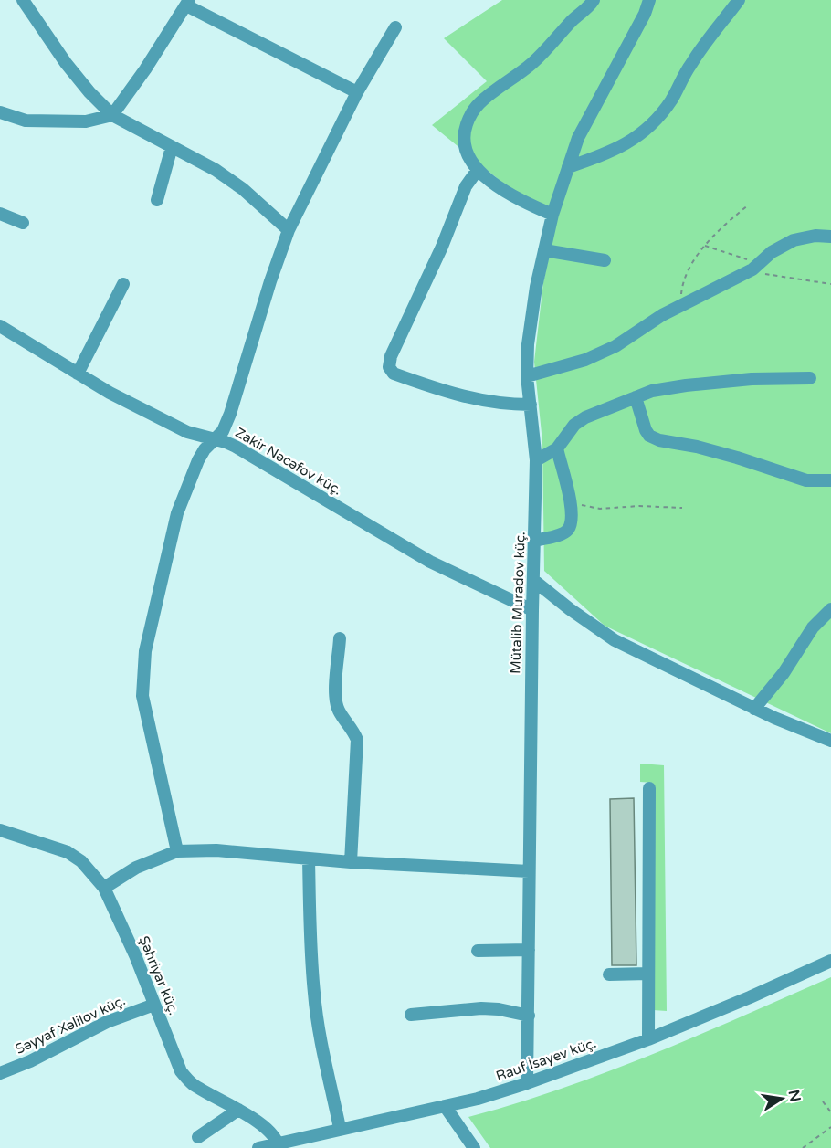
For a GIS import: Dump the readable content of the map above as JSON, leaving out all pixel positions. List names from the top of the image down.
{
  "streets": {
    "street": [
      "Zakir Nəcəfov küç.",
      "Mütalib Muradov küç.",
      "Şəhriyar küç.",
      "Səyyaf Xəlilov küç.",
      "Rauf İsayev küç."
    ]
  },
  "crossings": [
    ["Zakir Nəcəfov küç.", "Mütalib Muradov küç."],
    ["Mütalib Muradov küç.", "Rauf İsayev küç."],
    ["Şəhriyar küç.", "Səyyaf Xəlilov küç."],
    ["Şəhriyar küç.", "Rauf İsayev küç."]
  ],
  "north": "right"
}
